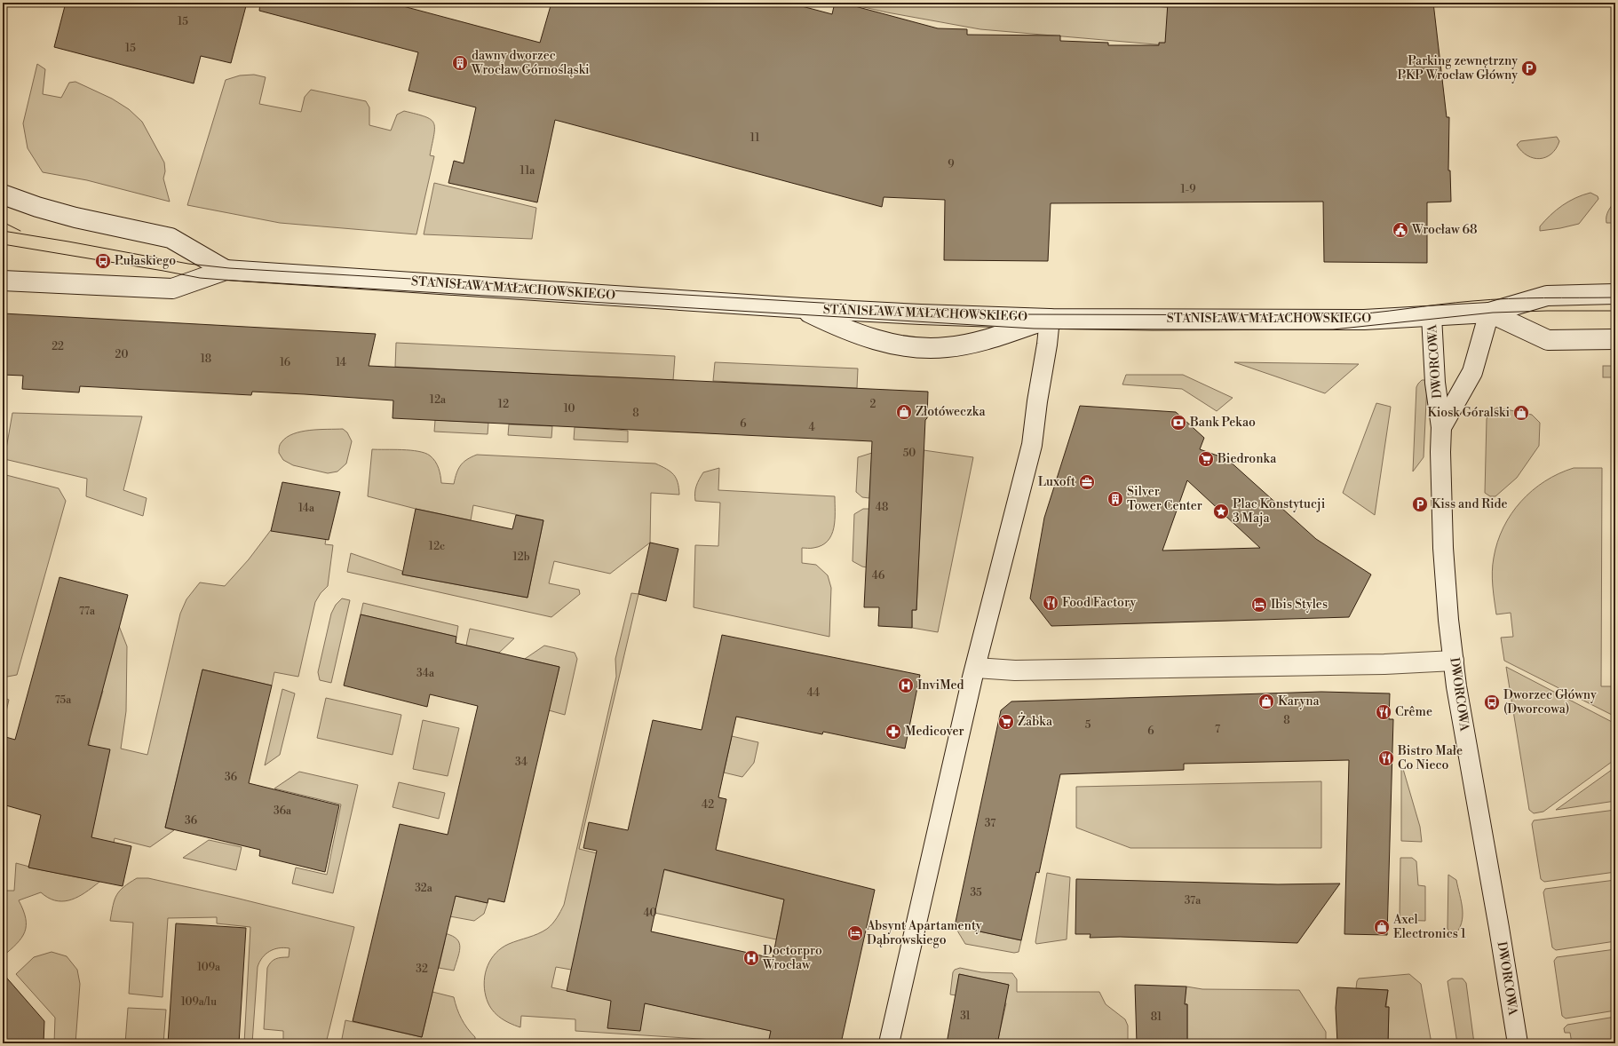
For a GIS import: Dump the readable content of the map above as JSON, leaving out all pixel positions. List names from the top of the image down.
{
  "streets": {
    "street": ["STANISŁAWA MAŁACHOWSKIEGO", "DWORCOWA"]
  },
  "crossings": [
    ["STANISŁAWA MAŁACHOWSKIEGO", "DWORCOWA"]
  ],
  "places": {
    "building": ["dawny dworzec Wrocław Górnośląski", "Silver Tower Center"],
    "parking": ["Parking zewnętrzny PKP Wrocław Główny", "Kiss and Ride"],
    "public building": ["Wrocław 68"],
    "bus stop": ["Pułaskiego", "Dworzec Główny (Dworcowa)"],
    "shop": [
      "Złotóweczka",
      "Kiosk Góralski",
      "Karyna",
      "Axel Electronics 1"
    ],
    "bank": ["Bank Pekao"],
    "supermarket": ["Biedronka", "Żabka"],
    "office": ["Luxoft"],
    "place": ["Plac Konstytucji 3 Maja"],
    "restaurant": ["Food Factory", "Crême", "Bistro Małe Co Nieco"],
    "hotel": ["Ibis Styles", "Absynt Apartamenty Dąbrowskiego"],
    "hospital": ["InviMed", "Doctorpro Wrocław"],
    "pharmacy": ["Medicover"]
  },
  "house_numbers": [
    "15",
    "15",
    "11",
    "9",
    "11a",
    "1-9",
    "22",
    "20",
    "18",
    "16",
    "14",
    "12a",
    "12",
    "2",
    "10",
    "8",
    "6",
    "4",
    "50",
    "48",
    "14a",
    "12c",
    "12b",
    "46",
    "77a",
    "34a",
    "44",
    "75a",
    "8",
    "5",
    "7",
    "6",
    "34",
    "36",
    "42",
    "36a",
    "36",
    "37",
    "32a",
    "35",
    "37a",
    "40",
    "109a",
    "32",
    "109a/1u",
    "31",
    "81"
  ]
}
